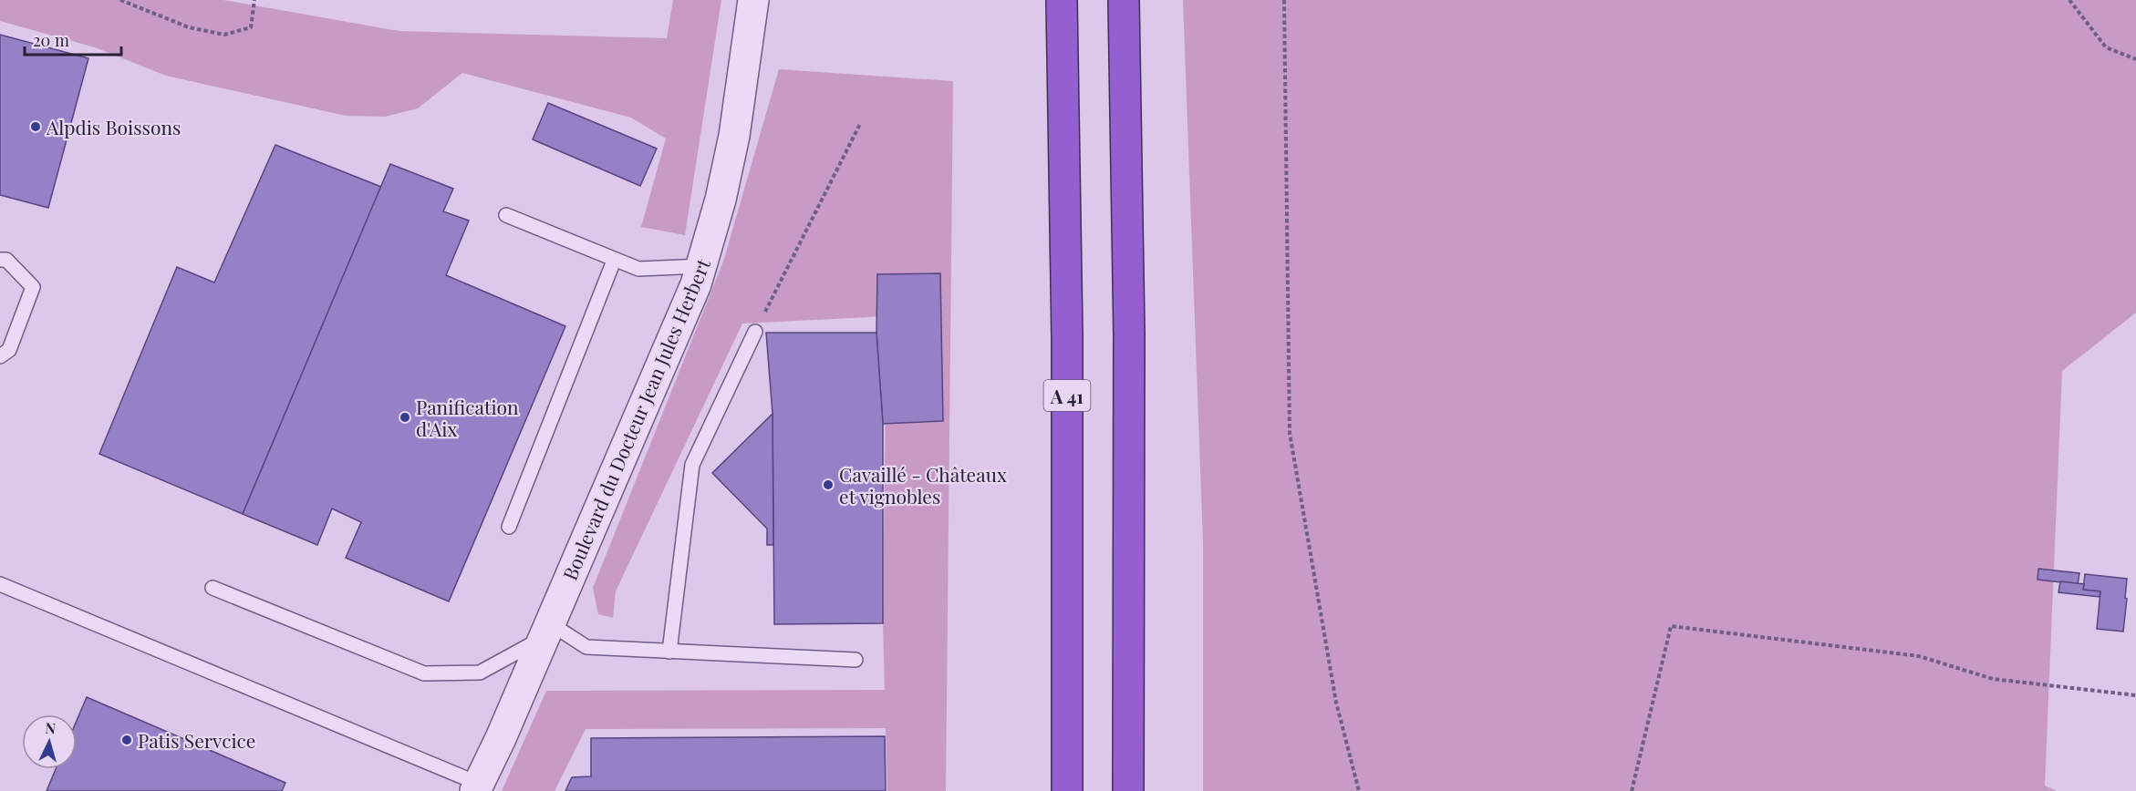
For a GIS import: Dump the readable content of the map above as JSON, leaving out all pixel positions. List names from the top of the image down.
{
  "streets": {
    "highway": ["A 41"],
    "street": ["Boulevard du Docteur Jean Jules Herbert"]
  },
  "places": [
    "Alpdis Boissons",
    "Panification d'Aix",
    "Cavaillé - Châteaux et vignobles",
    "Patis Servcice"
  ],
  "scale_bar": "20 m",
  "north": "top"
}
